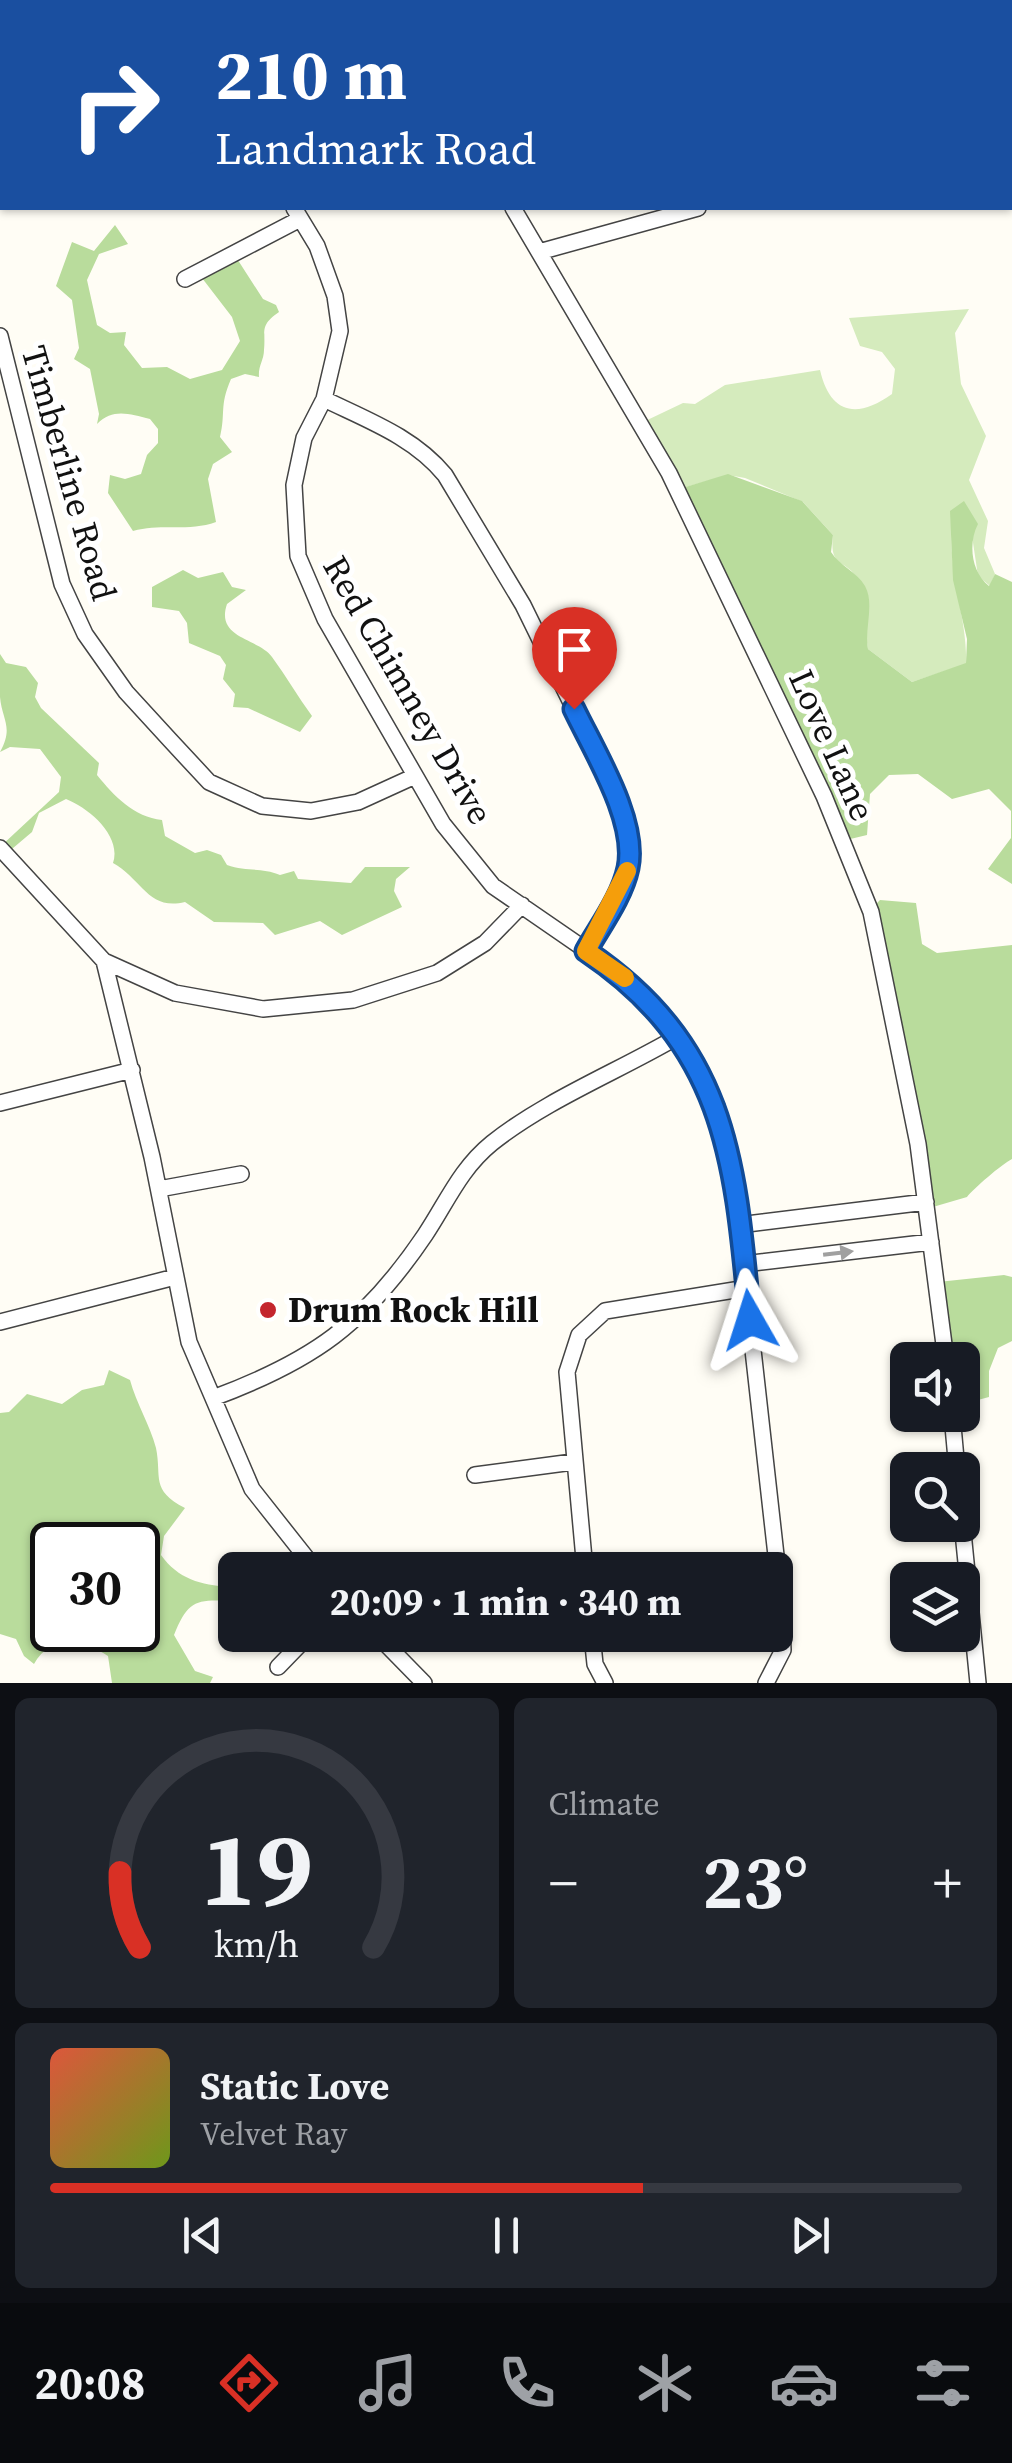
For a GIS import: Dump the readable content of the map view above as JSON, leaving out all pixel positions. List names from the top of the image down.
{
  "streets": {
    "street": ["Timberline Road", "Red Chimney Drive", "Love Lane"]
  },
  "crossings": [
    ["Timberline Road", "Red Chimney Drive"]
  ],
  "places": ["Drum Rock Hill"],
  "page": {
    "turn": ["210 m", "Landmark Road"],
    "limit": "30",
    "trip": "20:09 · 1 min · 340 m",
    "tile": "Climate",
    "heat": ["−", "23°", "+"],
    "song": ["Static Love", "Velvet Ray"],
    "tabs": "20:08",
    "gauge": ["19", "km/h"]
  }
}
